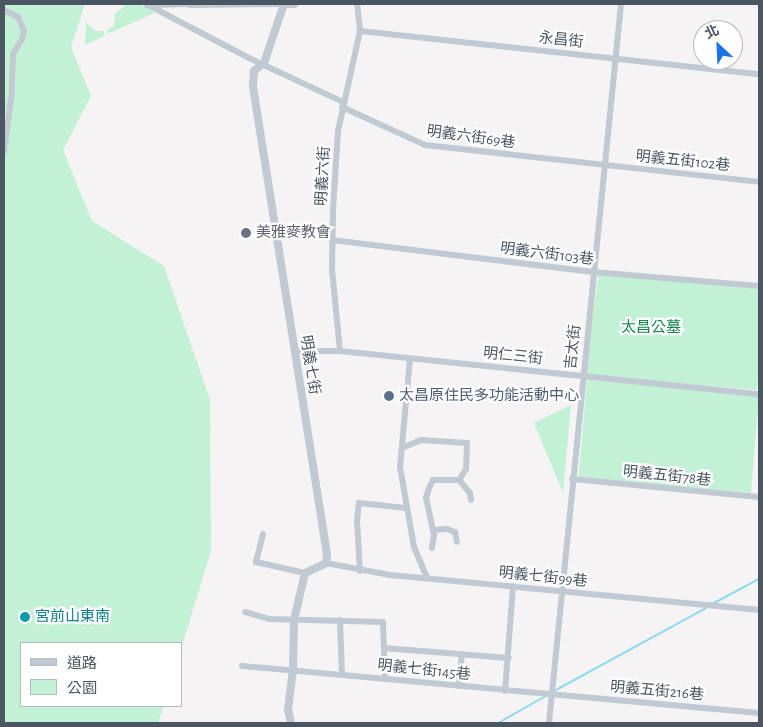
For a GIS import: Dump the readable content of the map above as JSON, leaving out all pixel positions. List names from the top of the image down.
{
  "streets": {
    "street": [
      "永昌街",
      "明義六街69巷",
      "明義五街102巷",
      "明義六街",
      "明義六街103巷",
      "吉太街",
      "明仁三街",
      "明義七街",
      "明義五街78巷",
      "明義七街99巷",
      "明義七街145巷",
      "明義五街216巷"
    ]
  },
  "crossings": [
    ["永昌街", "明義六街"],
    ["永昌街", "吉太街"],
    ["明義六街69巷", "明義五街102巷"],
    ["明義六街69巷", "明義六街"],
    ["明義六街69巷", "吉太街"],
    ["明義六街69巷", "明義七街"],
    ["明義五街102巷", "吉太街"],
    ["明義六街", "明義六街103巷"],
    ["明義六街", "明仁三街"],
    ["明義六街103巷", "吉太街"],
    ["吉太街", "明仁三街"],
    ["吉太街", "明義五街78巷"],
    ["吉太街", "明義七街99巷"],
    ["吉太街", "明義七街145巷"],
    ["吉太街", "明義五街216巷"],
    ["明仁三街", "明義七街"],
    ["明義七街", "明義七街99巷"],
    ["明義七街145巷", "明義五街216巷"]
  ],
  "parks": ["太昌公墓"],
  "places": ["美雅麥教會", "太昌原住民多功能活動中心", "宮前山東南"],
  "legend": ["道路", "公園"],
  "north": "top left"
}
